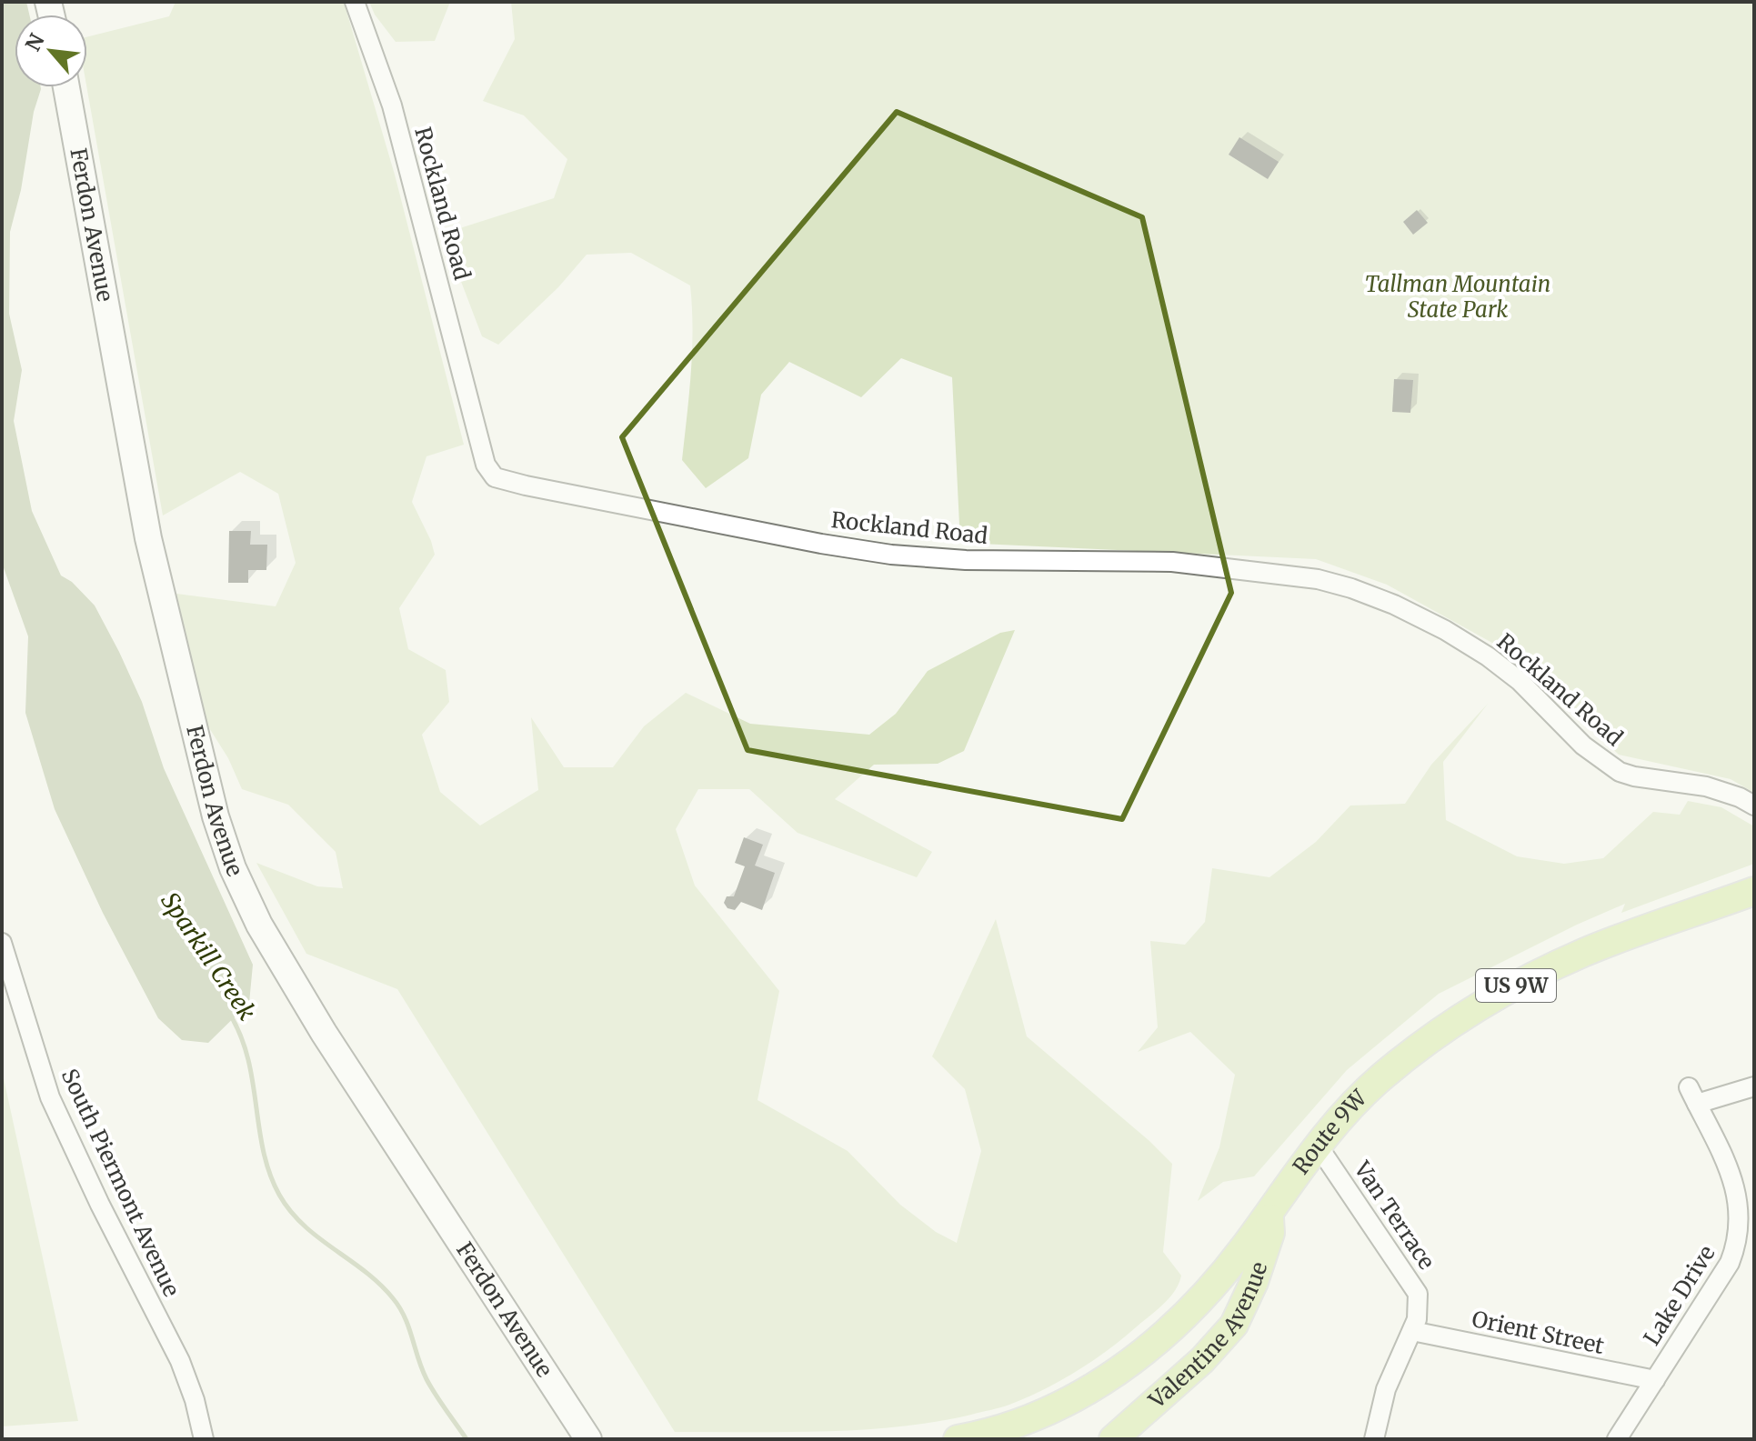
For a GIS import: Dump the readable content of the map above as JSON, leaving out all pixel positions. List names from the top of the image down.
{
  "streets": {
    "main road": ["US 9W", "Route 9W", "Valentine Avenue"],
    "street": [
      "Rockland Road",
      "Ferdon Avenue",
      "South Piermont Avenue",
      "Van Terrace",
      "Lake Drive",
      "Orient Street"
    ]
  },
  "crossings": [
    ["Route 9W", "Van Terrace"],
    ["Route 9W", "Valentine Avenue"],
    ["Van Terrace", "Orient Street"],
    ["Lake Drive", "Orient Street"]
  ],
  "water": ["Sparkill Creek"],
  "parks": ["Tallman Mountain State Park"],
  "north": "top left"
}
